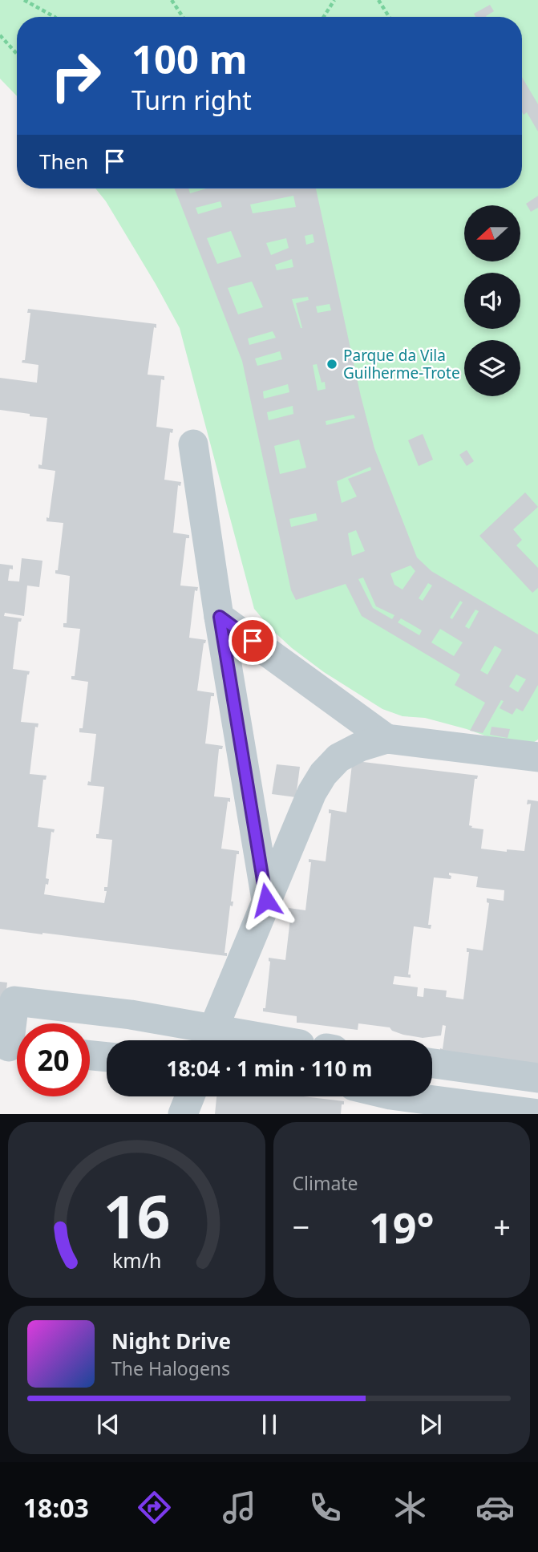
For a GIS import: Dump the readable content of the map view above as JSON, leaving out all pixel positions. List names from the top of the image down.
{
  "places": ["Parque da Vila Guilherme-Trote"],
  "north": "left",
  "page": {
    "turn": ["100 m", "Turn right"],
    "then": "Then",
    "limit": "20",
    "trip": "18:04 · 1 min · 110 m",
    "tile": "Climate",
    "heat": ["−", "19°", "+"],
    "song": ["Night Drive", "The Halogens"],
    "tabs": "18:03",
    "gauge": ["16", "km/h"]
  }
}
